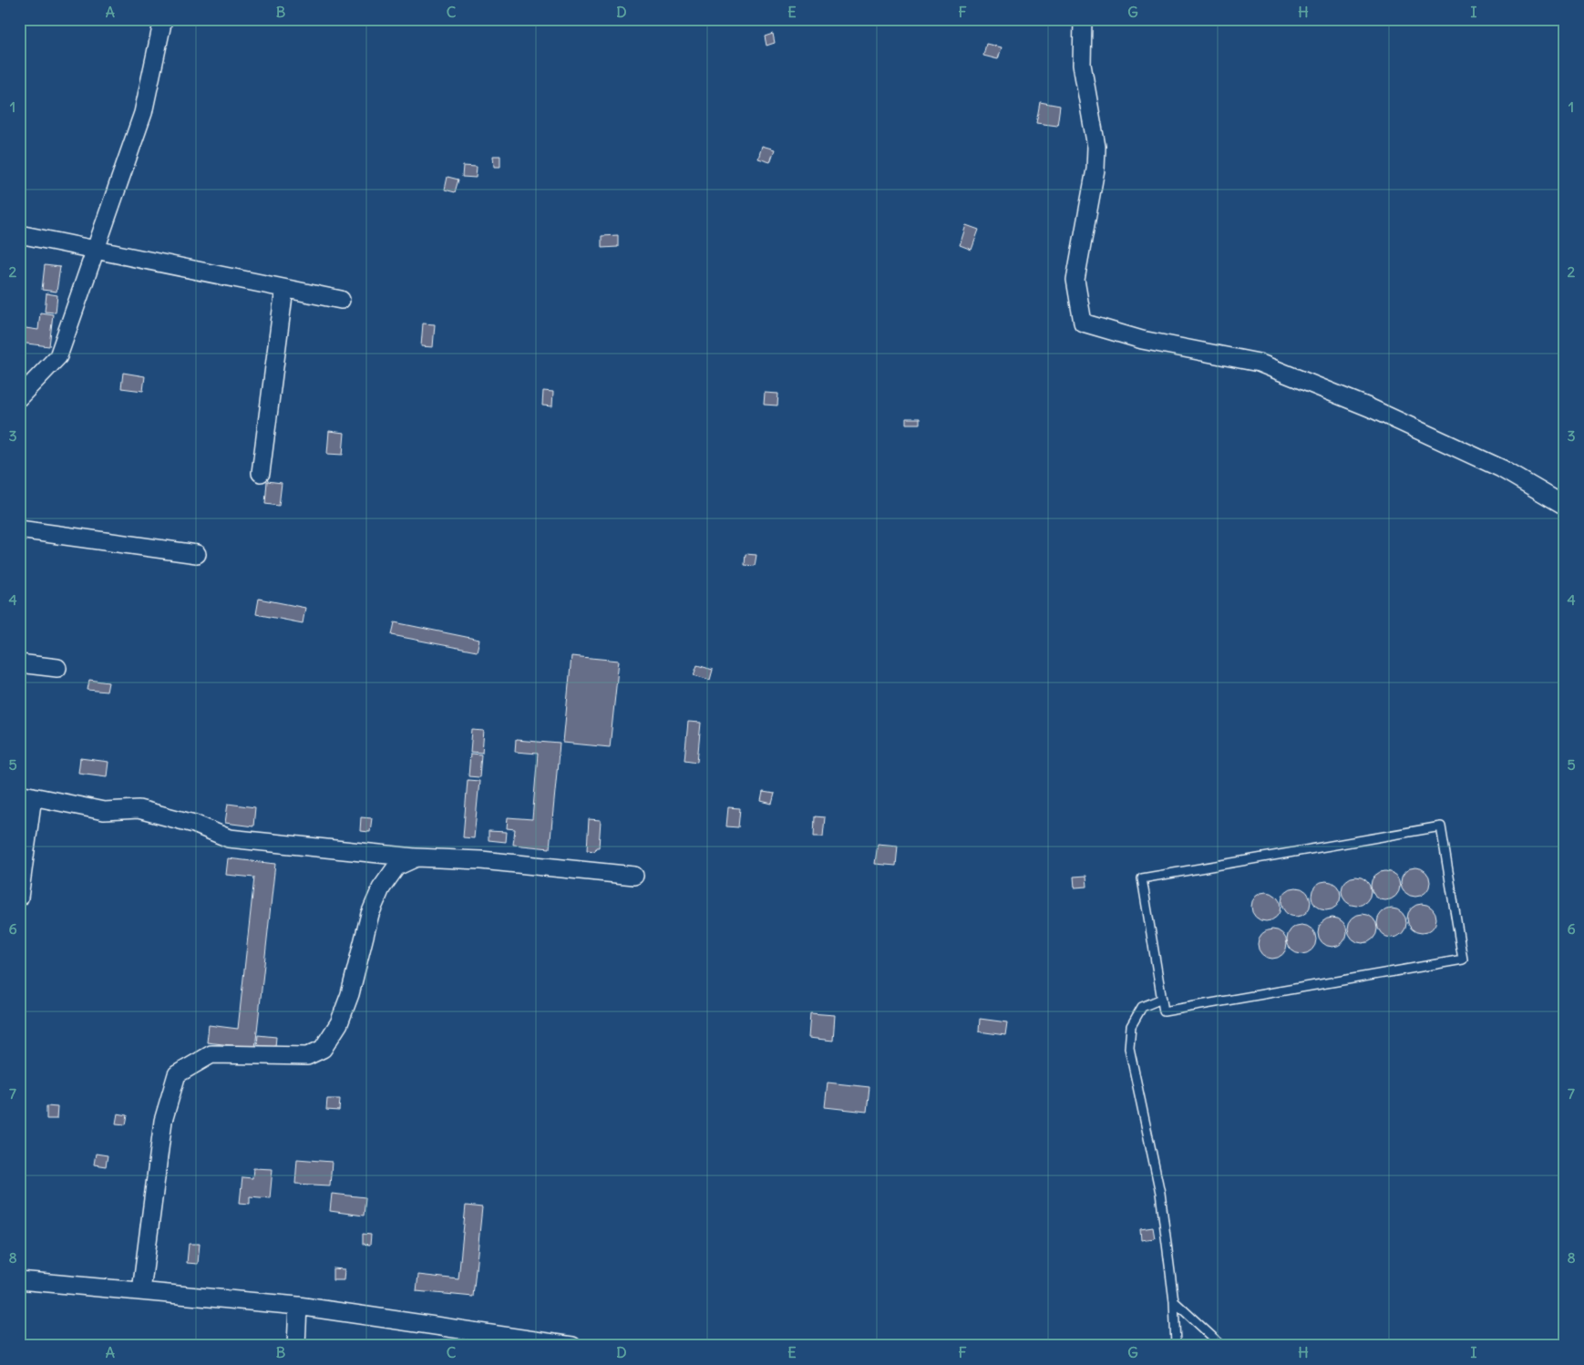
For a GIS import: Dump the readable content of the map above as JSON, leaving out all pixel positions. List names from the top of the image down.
{
  "grid": {
    "columns": [
      "A",
      "B",
      "C",
      "D",
      "E",
      "F",
      "G",
      "H",
      "I"
    ],
    "rows": [
      "1",
      "2",
      "3",
      "4",
      "5",
      "6",
      "7",
      "8"
    ]
  }
}
